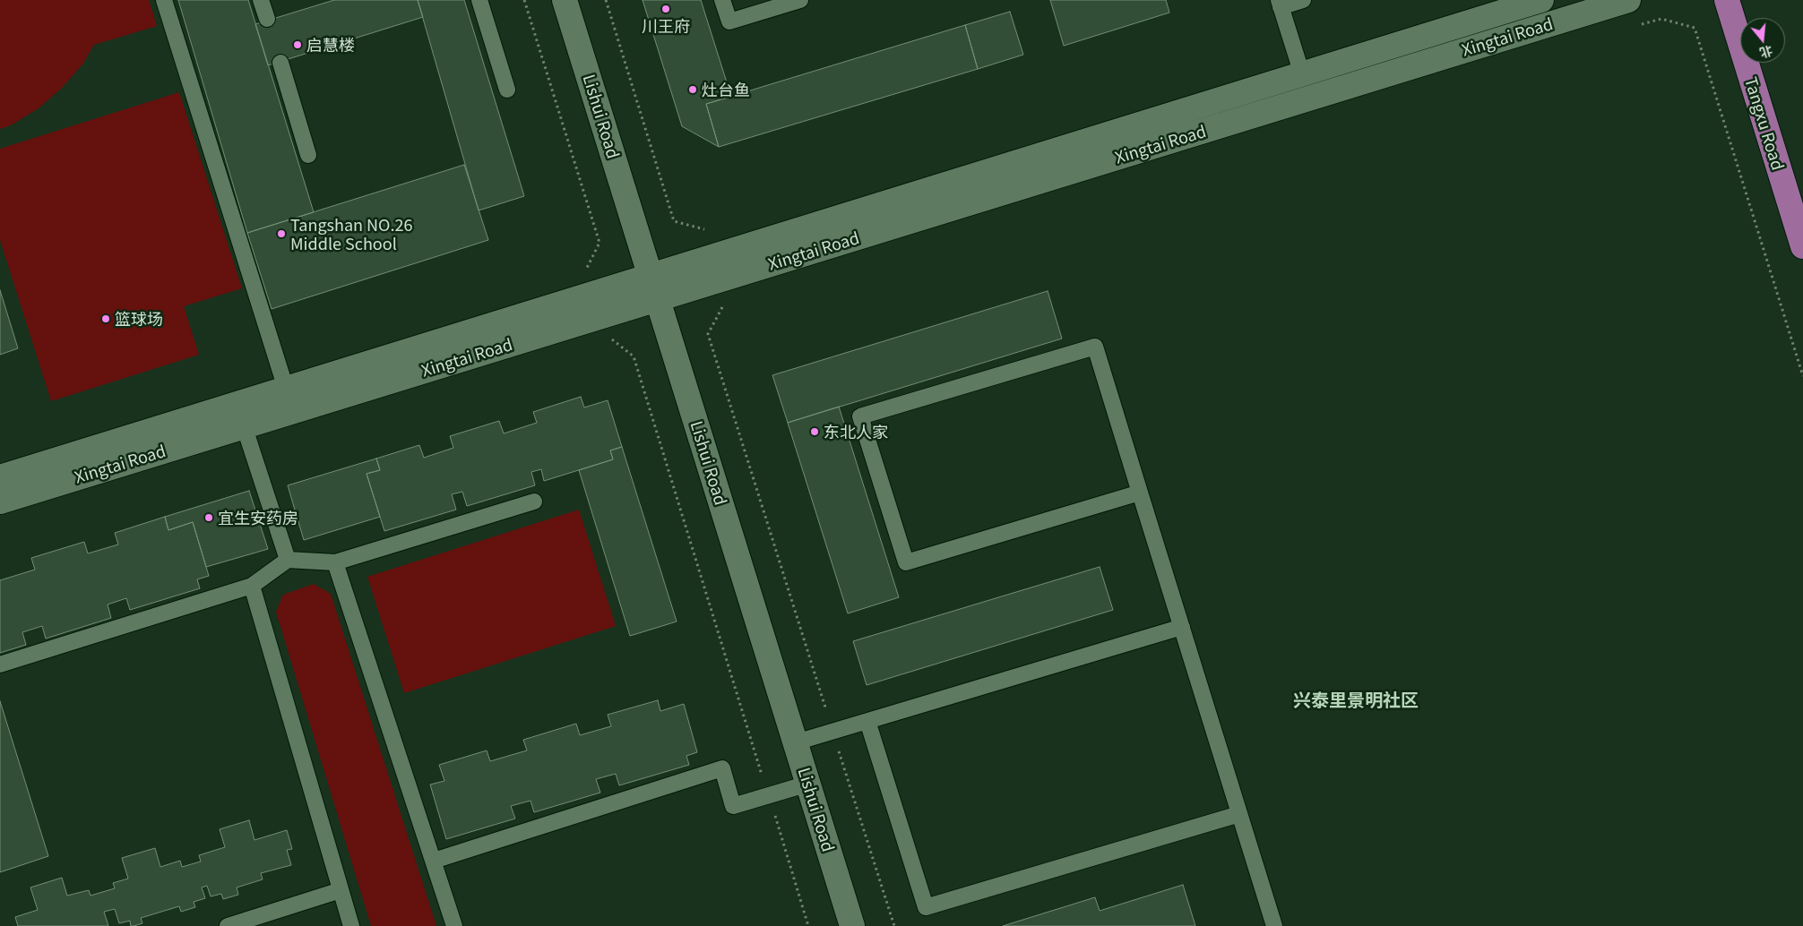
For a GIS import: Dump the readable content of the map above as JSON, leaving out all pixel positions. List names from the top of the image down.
{
  "streets": {
    "main road": ["Tangxu Road"],
    "street": ["Xingtai Road", "Lishui Road"]
  },
  "crossings": [
    ["Xingtai Road", "Lishui Road"]
  ],
  "districts": ["兴泰里景明社区"],
  "places": [
    "川王府",
    "启慧楼",
    "灶台鱼",
    "Tangshan NO.26 Middle School",
    "篮球场",
    "东北人家",
    "宜生安药房"
  ],
  "north": "bottom"
}
